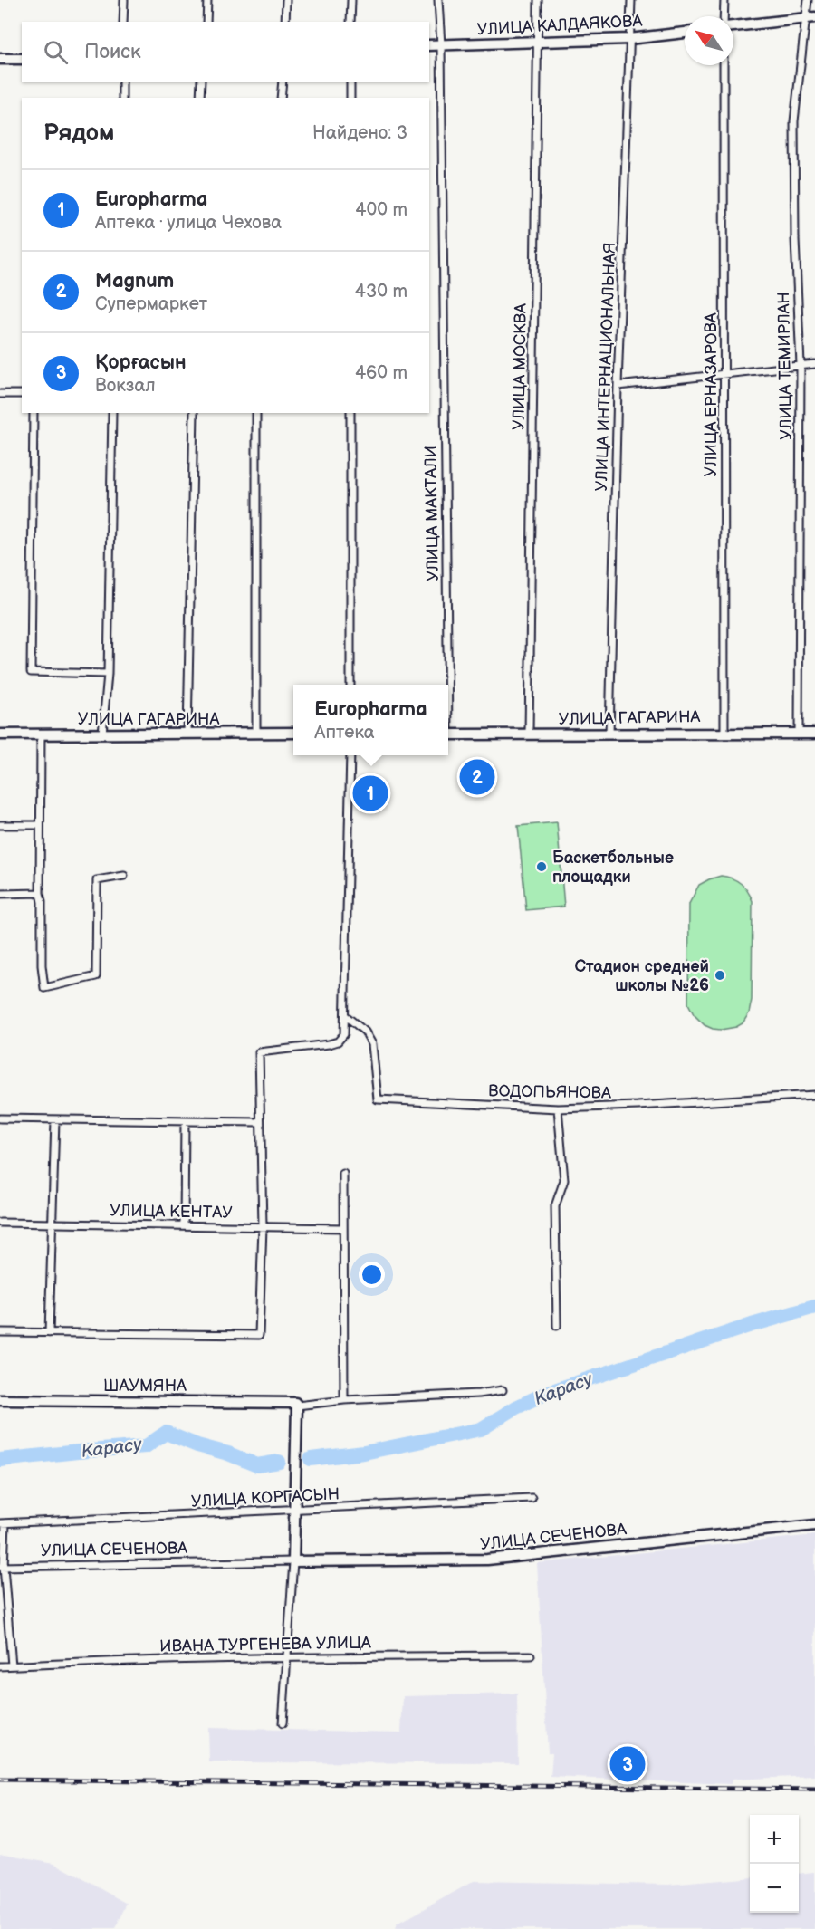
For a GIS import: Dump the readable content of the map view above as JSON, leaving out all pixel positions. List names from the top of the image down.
{
  "streets": {
    "street": [
      "УЛИЦА КАЛДАЯКОВА",
      "УЛИЦА ТЕМИРЛАН",
      "УЛИЦА МОСКВА",
      "УЛИЦА ИНТЕРНАЦИОНАЛЬНАЯ",
      "УЛИЦА ЕРНАЗАРОВА",
      "УЛИЦА МАКТАЛИ",
      "УЛИЦА ГАГАРИНА",
      "ВОДОПЬЯНОВА",
      "УЛИЦА КЕНТАУ",
      "ШАУМЯНА",
      "УЛИЦА КОРГАСЫН",
      "УЛИЦА СЕЧЕНОВА",
      "ИВАНА ТУРГЕНЕВА УЛИЦА"
    ]
  },
  "crossings": [
    ["УЛИЦА КАЛДАЯКОВА", "УЛИЦА МОСКВА"],
    ["УЛИЦА КАЛДАЯКОВА", "УЛИЦА ИНТЕРНАЦИОНАЛЬНАЯ"],
    ["УЛИЦА КАЛДАЯКОВА", "УЛИЦА МАКТАЛИ"],
    ["УЛИЦА ТЕМИРЛАН", "УЛИЦА ГАГАРИНА"],
    ["УЛИЦА МОСКВА", "УЛИЦА ГАГАРИНА"],
    ["УЛИЦА ИНТЕРНАЦИОНАЛЬНАЯ", "УЛИЦА ГАГАРИНА"],
    ["УЛИЦА ЕРНАЗАРОВА", "УЛИЦА ГАГАРИНА"]
  ],
  "water": ["Карасу"],
  "places": ["Баскетбольные площадки", "Стадион средней школы №26"],
  "north": "top left",
  "page": {
    "search": "Поиск",
    "heading": ["Рядом", "Найдено: 3"],
    "list": [
      {
        "mark": "1",
        "name": "Europharma",
        "note": "Аптека · улица Чехова",
        "value": "400 m"
      },
      {
        "mark": "2",
        "name": "Magnum",
        "note": "Супермаркет",
        "value": "430 m"
      },
      {
        "mark": "3",
        "name": "Қорғасын",
        "note": "Вокзал",
        "value": "460 m"
      }
    ],
    "popup": ["Europharma", "Аптека"],
    "pins": ["2", "1", "3"],
    "map_buttons": ["+", "−"]
  }
}
